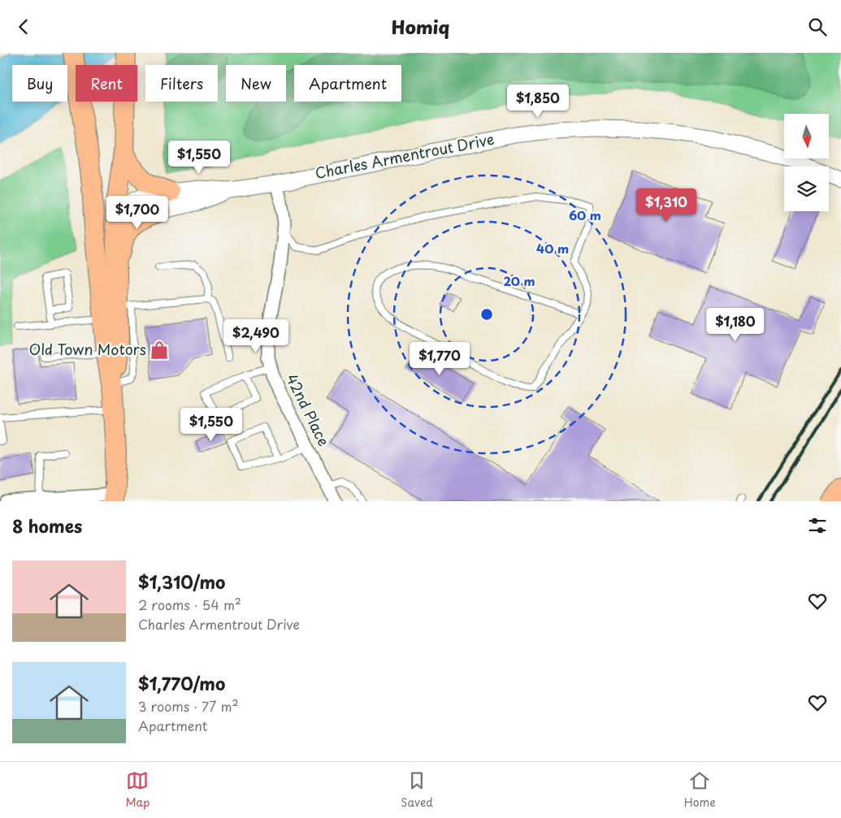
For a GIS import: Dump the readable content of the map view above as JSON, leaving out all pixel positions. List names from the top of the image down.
{
  "streets": {
    "street": ["Charles Armentrout Drive", "42nd Place"]
  },
  "crossings": [
    ["Charles Armentrout Drive", "42nd Place"]
  ],
  "places": {
    "shop": ["Old Town Motors"]
  },
  "north": "bottom",
  "page": {
    "header": "Homiq",
    "chip": [
      "Buy",
      "Rent",
      "Filters",
      "New",
      "Apartment"
    ],
    "price": [
      "$1,850",
      "$1,550",
      "$1,310",
      "$1,700",
      "$1,180",
      "$2,490",
      "$1,770",
      "$1,550"
    ],
    "heading": "8 homes",
    "list": [
      {
        "name": "$1,310/mo",
        "note": "2 rooms · 54 m² · Charles Armentrout Drive"
      },
      {
        "name": "$1,770/mo",
        "note": "3 rooms · 77 m² · Apartment"
      }
    ],
    "tabs": ["Map", "Saved", "Home"]
  },
  "rings": ["60 m", "40 m", "20 m"]
}
